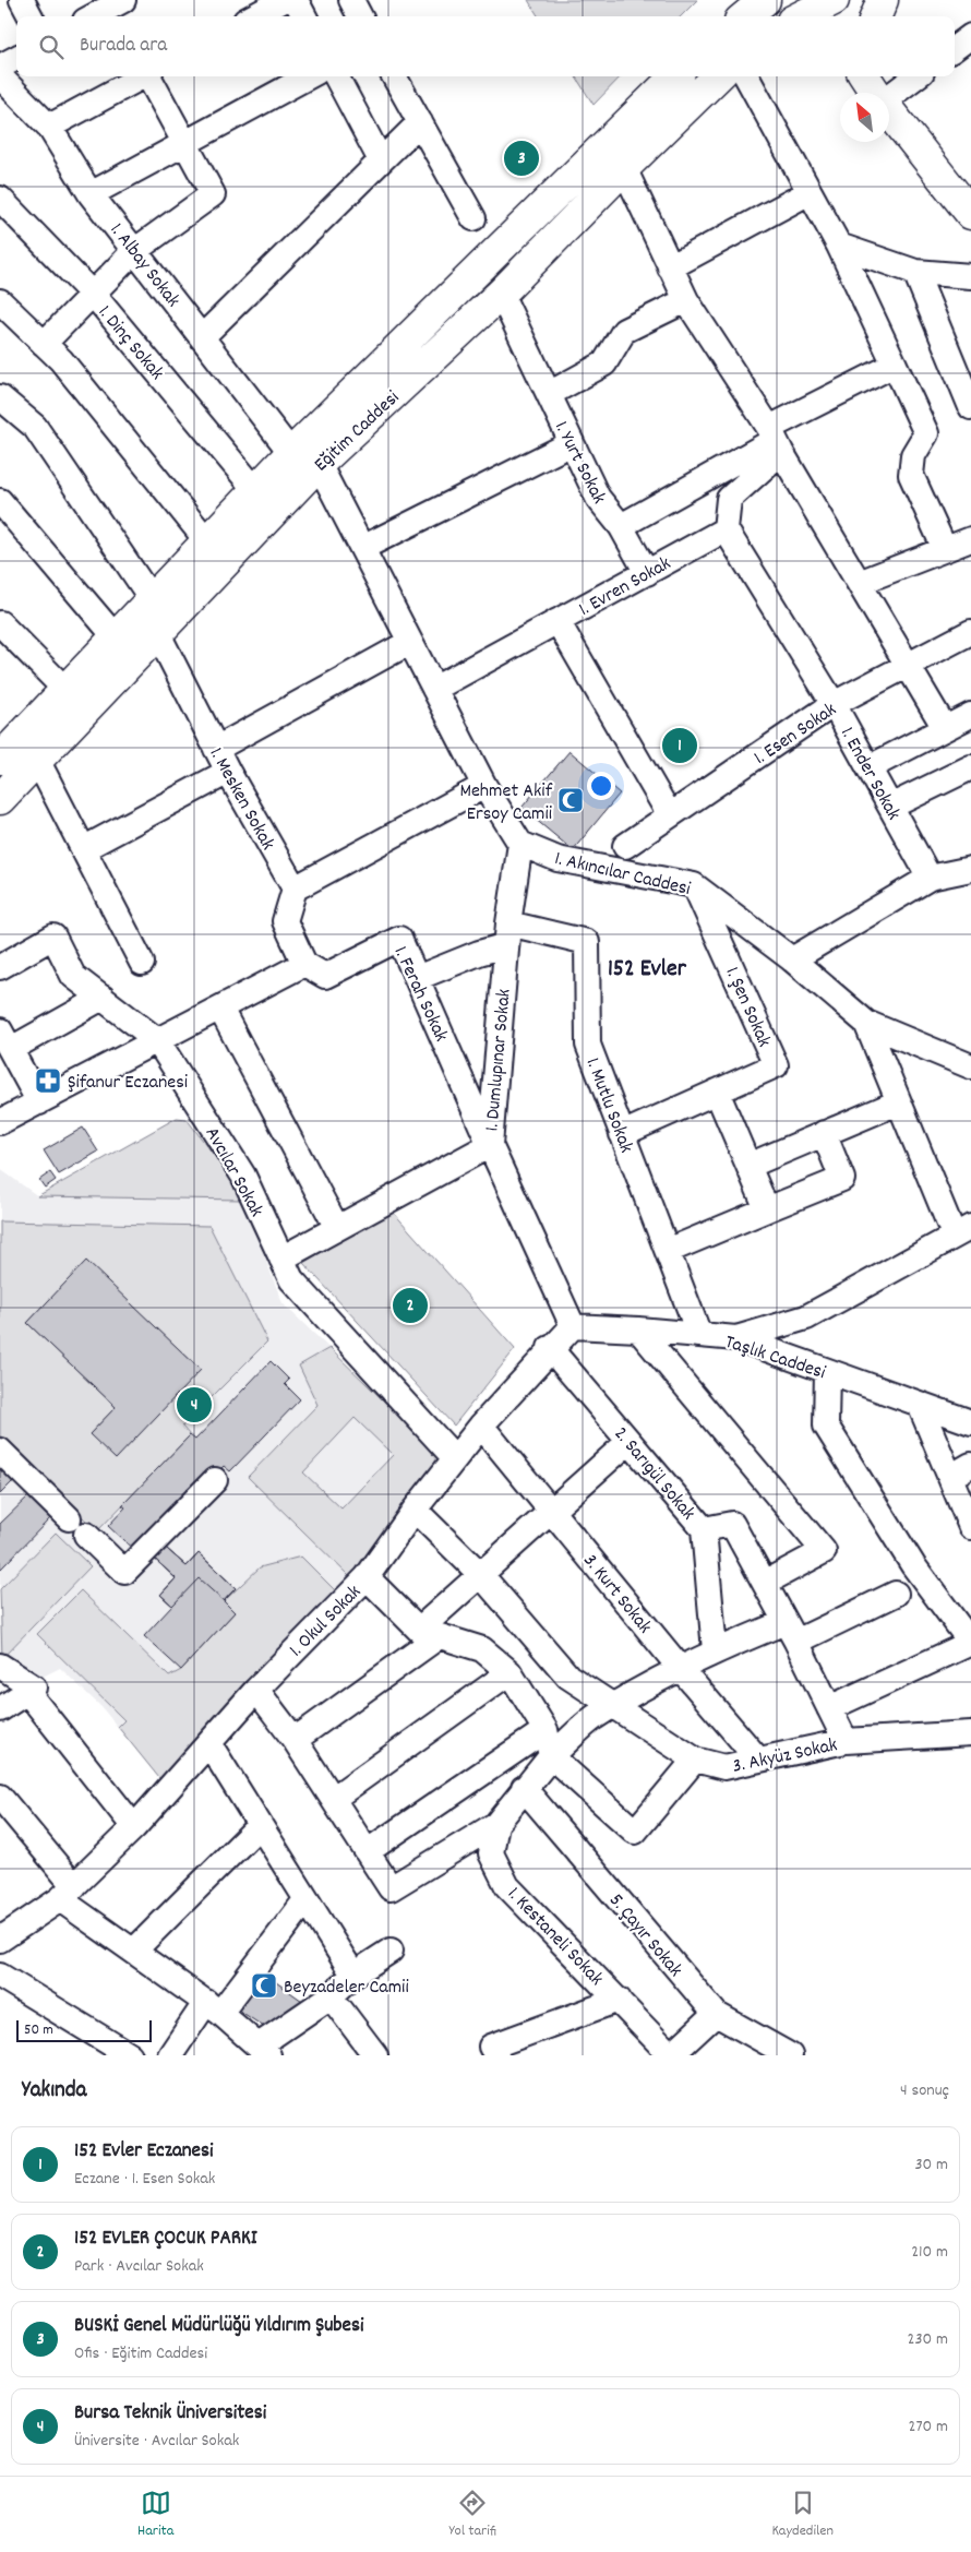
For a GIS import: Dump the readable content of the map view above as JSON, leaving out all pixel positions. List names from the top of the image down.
{
  "streets": {
    "main road": ["Eğitim Caddesi"],
    "street": [
      "1. Albay Sokak",
      "1. Dinç Sokak",
      "1. Yurt Sokak",
      "1. Evren Sokak",
      "1. Esen Sokak",
      "1. Ender Sokak",
      "1. Mesken Sokak",
      "1. Akıncılar Caddesi",
      "1. Ferah Sokak",
      "1. Şen Sokak",
      "1. Dumlupınar Sokak",
      "1. Mutlu Sokak",
      "Avcılar Sokak",
      "Taşlık Caddesi",
      "2. Sarıgül Sokak",
      "3. Kurt Sokak",
      "1. Okul Sokak",
      "3. Akyüz Sokak",
      "5. Çayır Sokak",
      "1. Kestaneli Sokak"
    ]
  },
  "crossings": [
    ["1. Albay Sokak", "Eğitim Caddesi"],
    ["1. Dinç Sokak", "Eğitim Caddesi"],
    ["Eğitim Caddesi", "1. Yurt Sokak"],
    ["Eğitim Caddesi", "1. Mesken Sokak"],
    ["1. Yurt Sokak", "1. Evren Sokak"],
    ["1. Evren Sokak", "1. Ender Sokak"],
    ["1. Esen Sokak", "1. Ender Sokak"],
    ["1. Akıncılar Caddesi", "1. Şen Sokak"],
    ["1. Akıncılar Caddesi", "1. Dumlupınar Sokak"],
    ["1. Ferah Sokak", "1. Dumlupınar Sokak"],
    ["1. Şen Sokak", "1. Mutlu Sokak"],
    ["1. Dumlupınar Sokak", "1. Mutlu Sokak"],
    ["1. Dumlupınar Sokak", "Taşlık Caddesi"],
    ["1. Dumlupınar Sokak", "1. Okul Sokak"],
    ["1. Mutlu Sokak", "Taşlık Caddesi"],
    ["Avcılar Sokak", "1. Okul Sokak"],
    ["Taşlık Caddesi", "1. Okul Sokak"],
    ["2. Sarıgül Sokak", "1. Okul Sokak"],
    ["2. Sarıgül Sokak", "1. Kestaneli Sokak"],
    ["3. Kurt Sokak", "1. Okul Sokak"],
    ["3. Kurt Sokak", "3. Akyüz Sokak"],
    ["3. Kurt Sokak", "1. Kestaneli Sokak"],
    ["1. Okul Sokak", "3. Akyüz Sokak"],
    ["3. Akyüz Sokak", "1. Kestaneli Sokak"],
    ["5. Çayır Sokak", "1. Kestaneli Sokak"]
  ],
  "districts": ["152 Evler"],
  "places": {
    "mosque": ["Mehmet Akif Ersoy Camii", "Beyzadeler Camii"],
    "pharmacy": ["Şifanur Eczanesi"]
  },
  "scale_bar": "50 m",
  "north": "top left",
  "page": {
    "search": "Burada ara",
    "pins": [
      "3",
      "1",
      "2",
      "4"
    ],
    "scale": "50 m",
    "heading": ["Yakında", "4 sonuç"],
    "list": [
      {
        "mark": "1",
        "name": "152 Evler Eczanesi",
        "note": "Eczane · 1. Esen Sokak",
        "value": "30 m"
      },
      {
        "mark": "2",
        "name": "152 EVLER ÇOCUK PARKI",
        "note": "Park · Avcılar Sokak",
        "value": "210 m"
      },
      {
        "mark": "3",
        "name": "BUSKİ Genel Müdürlüğü Yıldırım Şubesi",
        "note": "Ofis · Eğitim Caddesi",
        "value": "230 m"
      },
      {
        "mark": "4",
        "name": "Bursa Teknik Üniversitesi",
        "note": "Üniversite · Avcılar Sokak",
        "value": "270 m"
      }
    ],
    "nav": ["Harita", "Yol tarifi", "Kaydedilen"]
  }
}
